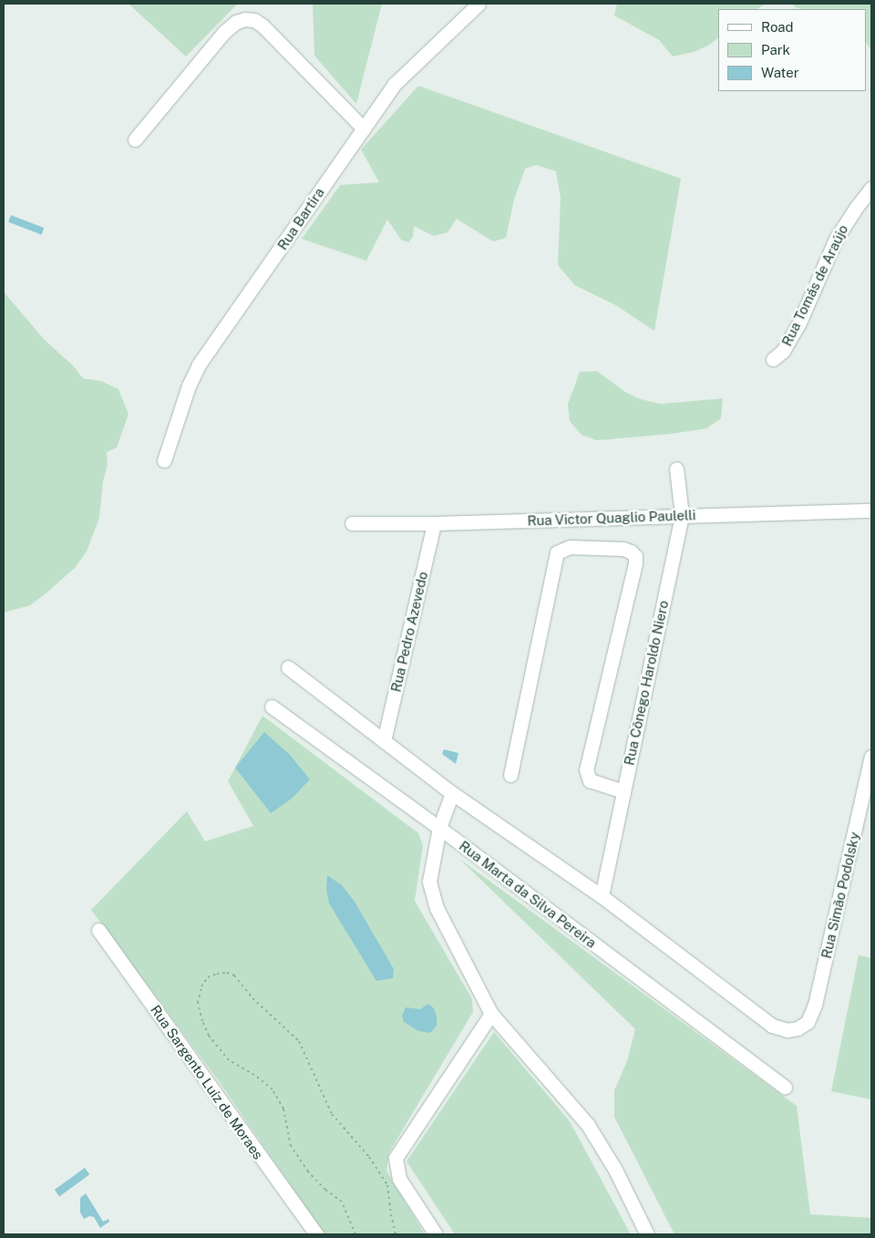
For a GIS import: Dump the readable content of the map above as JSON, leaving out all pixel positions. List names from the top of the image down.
{
  "streets": {
    "street": [
      "Rua Bartira",
      "Rua Tomás de Araújo",
      "Rua Victor Quaglio Paulelli",
      "Rua Pedro Azevedo",
      "Rua Cônego Haroldo Niero",
      "Rua Marta da Silva Pereira",
      "Rua Simão Podolsky",
      "Rua Sargento Luíz de Moraes"
    ]
  },
  "crossings": [
    ["Rua Victor Quaglio Paulelli", "Rua Pedro Azevedo"],
    ["Rua Victor Quaglio Paulelli", "Rua Cônego Haroldo Niero"],
    ["Rua Cônego Haroldo Niero", "Rua Simão Podolsky"]
  ],
  "legend": ["Road", "Park", "Water"]
}
